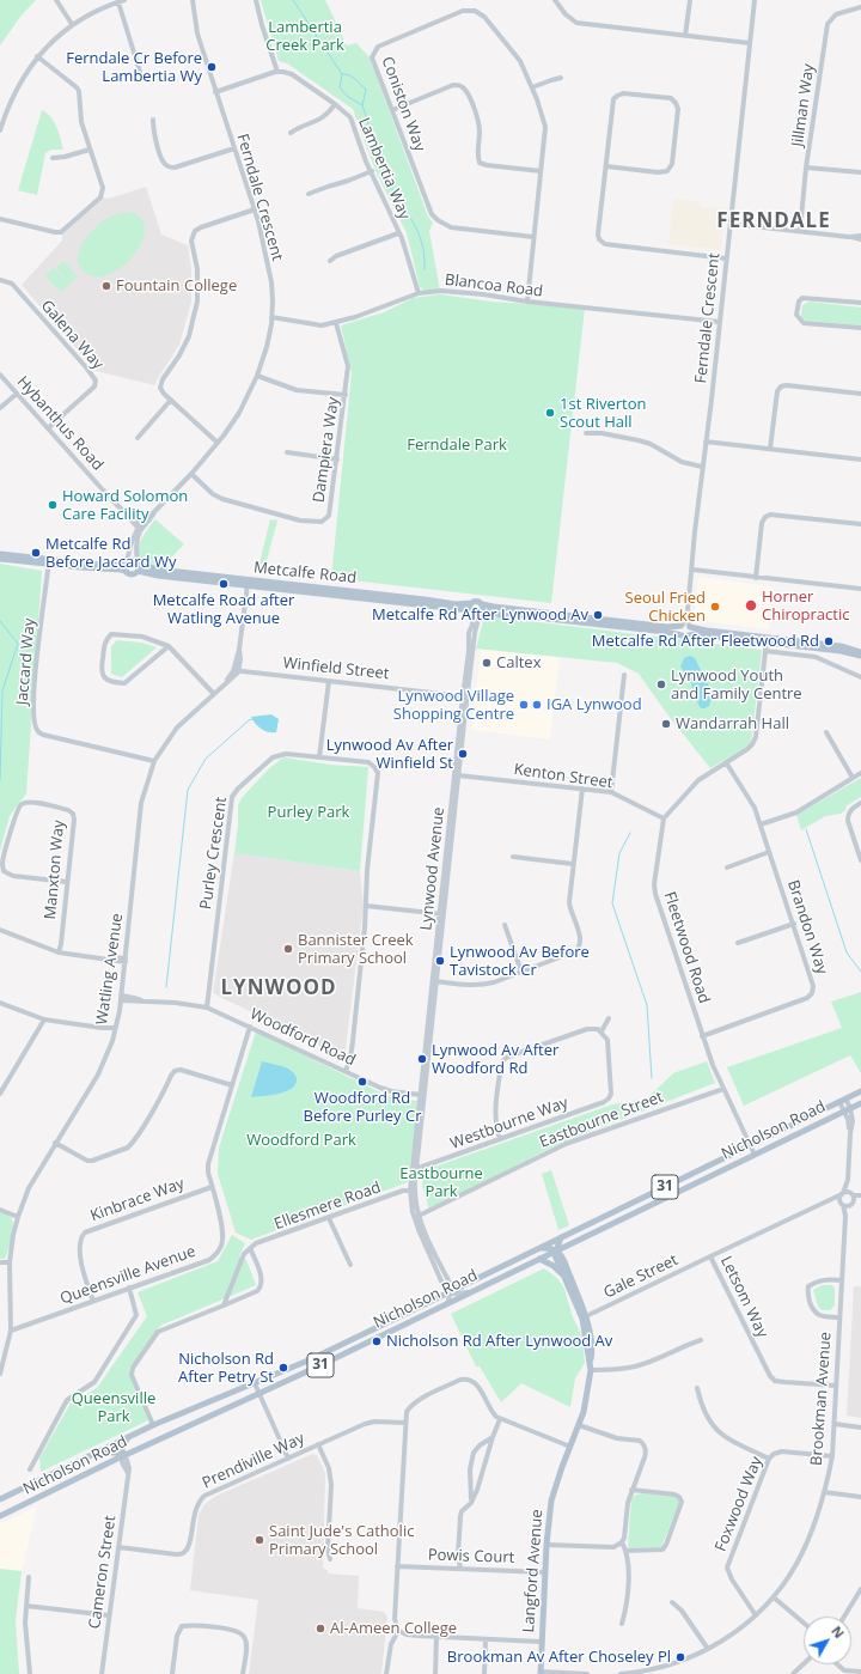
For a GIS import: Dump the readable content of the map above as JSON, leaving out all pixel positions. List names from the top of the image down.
{
  "streets": {
    "main road": [
      "Metcalfe Road",
      "Nicholson Road",
      "31",
      "Langford Avenue"
    ],
    "street": [
      "Coniston Way",
      "Jillman Way",
      "Lambertia Way",
      "Ferndale Crescent",
      "Blancoa Road",
      "Galena Way",
      "Hybanthus Road",
      "Dampiera Way",
      "Jaccard Way",
      "Winfield Street",
      "Kenton Street",
      "Purley Crescent",
      "Lynwood Avenue",
      "Manxton Way",
      "Brandon Way",
      "Fleetwood Road",
      "Watling Avenue",
      "Woodford Road",
      "Eastbourne Street",
      "Westbourne Way",
      "Kinbrace Way",
      "Ellesmere Road",
      "Queensville Avenue",
      "Gale Street",
      "Letsom Way",
      "Brookman Avenue",
      "Prendiville Way",
      "Foxwood Way",
      "Powis Court",
      "Cameron Street"
    ]
  },
  "crossings": [
    ["Coniston Way", "Blancoa Road"],
    ["Lambertia Way", "Blancoa Road"],
    ["Ferndale Crescent", "Blancoa Road"],
    ["Ferndale Crescent", "Hybanthus Road"],
    ["Ferndale Crescent", "Dampiera Way"],
    ["Ferndale Crescent", "Metcalfe Road"],
    ["Blancoa Road", "Dampiera Way"],
    ["Galena Way", "Hybanthus Road"],
    ["Metcalfe Road", "Jaccard Way"],
    ["Metcalfe Road", "Lynwood Avenue"],
    ["Jaccard Way", "Watling Avenue"],
    ["Winfield Street", "Lynwood Avenue"],
    ["Winfield Street", "Watling Avenue"],
    ["Kenton Street", "Lynwood Avenue"],
    ["Kenton Street", "Fleetwood Road"],
    ["Purley Crescent", "Woodford Road"],
    ["Lynwood Avenue", "Woodford Road"],
    ["Lynwood Avenue", "Eastbourne Street"],
    ["Lynwood Avenue", "Westbourne Way"],
    ["Lynwood Avenue", "Nicholson Road"],
    ["Lynwood Avenue", "Ellesmere Road"],
    ["Brandon Way", "Fleetwood Road"],
    ["Fleetwood Road", "Eastbourne Street"],
    ["Fleetwood Road", "Nicholson Road"],
    ["Watling Avenue", "Woodford Road"],
    ["Watling Avenue", "Queensville Avenue"],
    ["Woodford Road", "Queensville Avenue"],
    ["Nicholson Road", "Langford Avenue"],
    ["Nicholson Road", "Cameron Street"],
    ["Kinbrace Way", "Queensville Avenue"],
    ["Gale Street", "Letsom Way"],
    ["Gale Street", "Langford Avenue"],
    ["Letsom Way", "Brookman Avenue"],
    ["Brookman Avenue", "Foxwood Way"],
    ["Prendiville Way", "Cameron Street"],
    ["Powis Court", "Langford Avenue"]
  ],
  "districts": ["FERNDALE", "LYNWOOD"],
  "parks": [
    "Lambertia Creek Park",
    "Ferndale Park",
    "Purley Park",
    "Woodford Park",
    "Eastbourne Park",
    "Queensville Park"
  ],
  "places": [
    "Ferndale Cr Before Lambertia Wy",
    "Fountain College",
    "1st Riverton Scout Hall",
    "Howard Solomon Care Facility",
    "Metcalfe Rd Before Jaccard Wy",
    "Metcalfe Road after Watling Avenue",
    "Horner Chiropractic",
    "Seoul Fried Chicken",
    "Metcalfe Rd After Lynwood Av",
    "Metcalfe Rd After Fleetwood Rd",
    "Caltex",
    "Lynwood Youth and Family Centre",
    "Lynwood Village Shopping Centre",
    "IGA Lynwood",
    "Wandarrah Hall",
    "Lynwood Av After Winfield St",
    "Bannister Creek Primary School",
    "Lynwood Av Before Tavistock Cr",
    "Lynwood Av After Woodford Rd",
    "Woodford Rd Before Purley Cr",
    "Nicholson Rd After Lynwood Av",
    "Nicholson Rd After Petry St",
    "Saint Jude's Catholic Primary School",
    "Al-Ameen College",
    "Brookman Av After Choseley Pl"
  ],
  "north": "top right"
}
